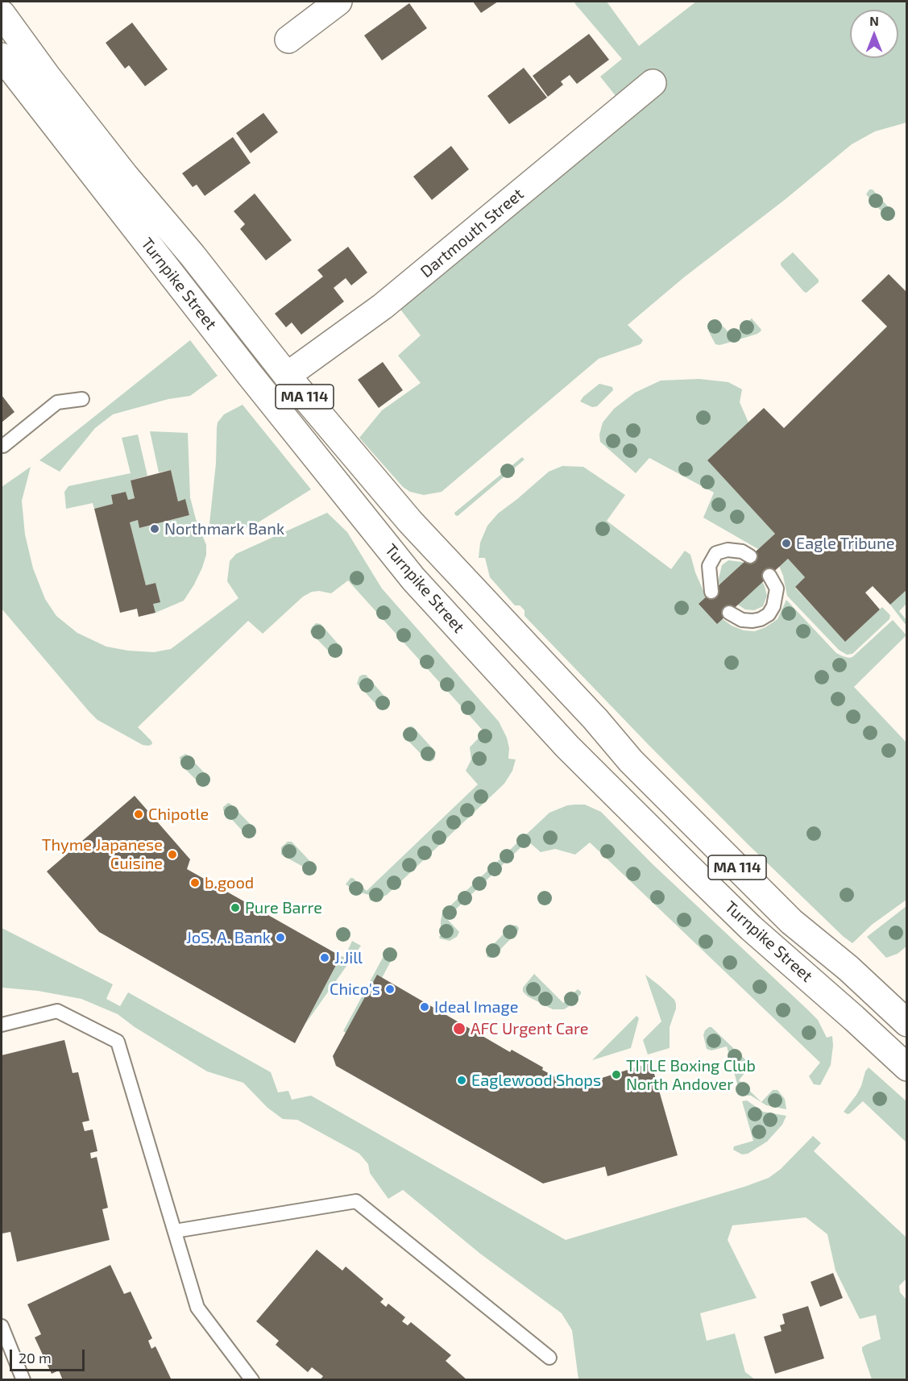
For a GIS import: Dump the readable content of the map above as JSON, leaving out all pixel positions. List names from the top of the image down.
{
  "streets": {
    "main road": ["Dartmouth Street", "Turnpike Street", "MA 114"]
  },
  "crossings": [
    ["Dartmouth Street", "Turnpike Street"]
  ],
  "places": [
    "Northmark Bank",
    "Eagle Tribune",
    "Chipotle",
    "Thyme Japanese Cuisine",
    "b.good",
    "Pure Barre",
    "JoS. A. Bank",
    "J.Jill",
    "Chico's",
    "Ideal Image",
    "AFC Urgent Care",
    "TITLE Boxing Club North Andover",
    "Eaglewood Shops"
  ],
  "scale_bar": "20 m",
  "north": "top"
}
